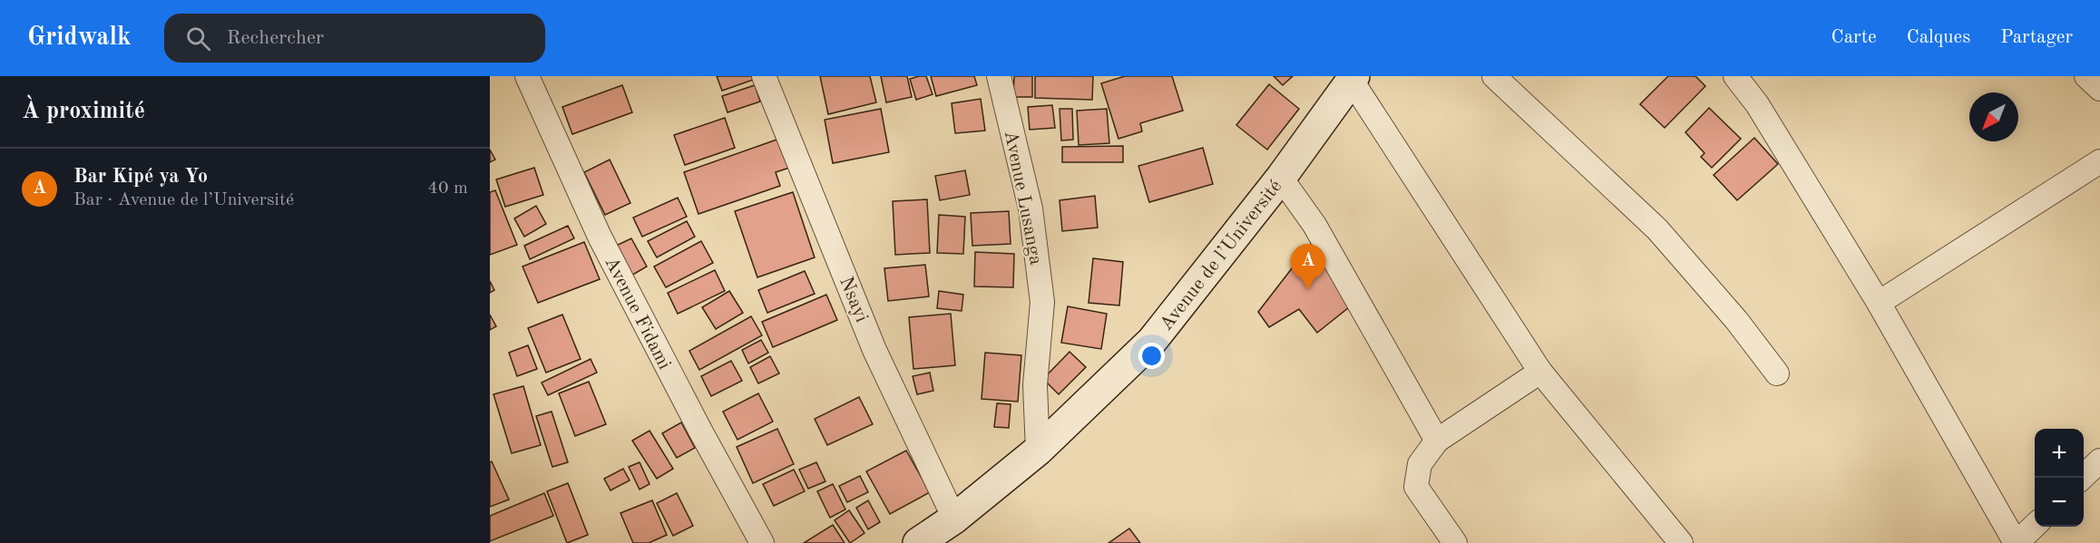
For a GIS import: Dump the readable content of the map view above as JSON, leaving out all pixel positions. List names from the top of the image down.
{
  "streets": {
    "main road": ["Avenue de l’Université"],
    "street": ["Avenue Lusanga", "Nsayi", "Avenue Fidami"]
  },
  "crossings": [
    ["Avenue Lusanga", "Avenue de l’Université"],
    ["Avenue de l’Université", "Nsayi"]
  ],
  "north": "bottom left",
  "page": {
    "header": "Gridwalk",
    "search": "Rechercher",
    "nav": ["Carte", "Calques", "Partager"],
    "heading": "À proximité",
    "list": [
      {
        "mark": "A",
        "name": "Bar Kipé ya Yo",
        "note": "Bar · Avenue de l’Université",
        "value": "40 m"
      }
    ],
    "pins": "A",
    "map_buttons": ["+", "−"]
  }
}
